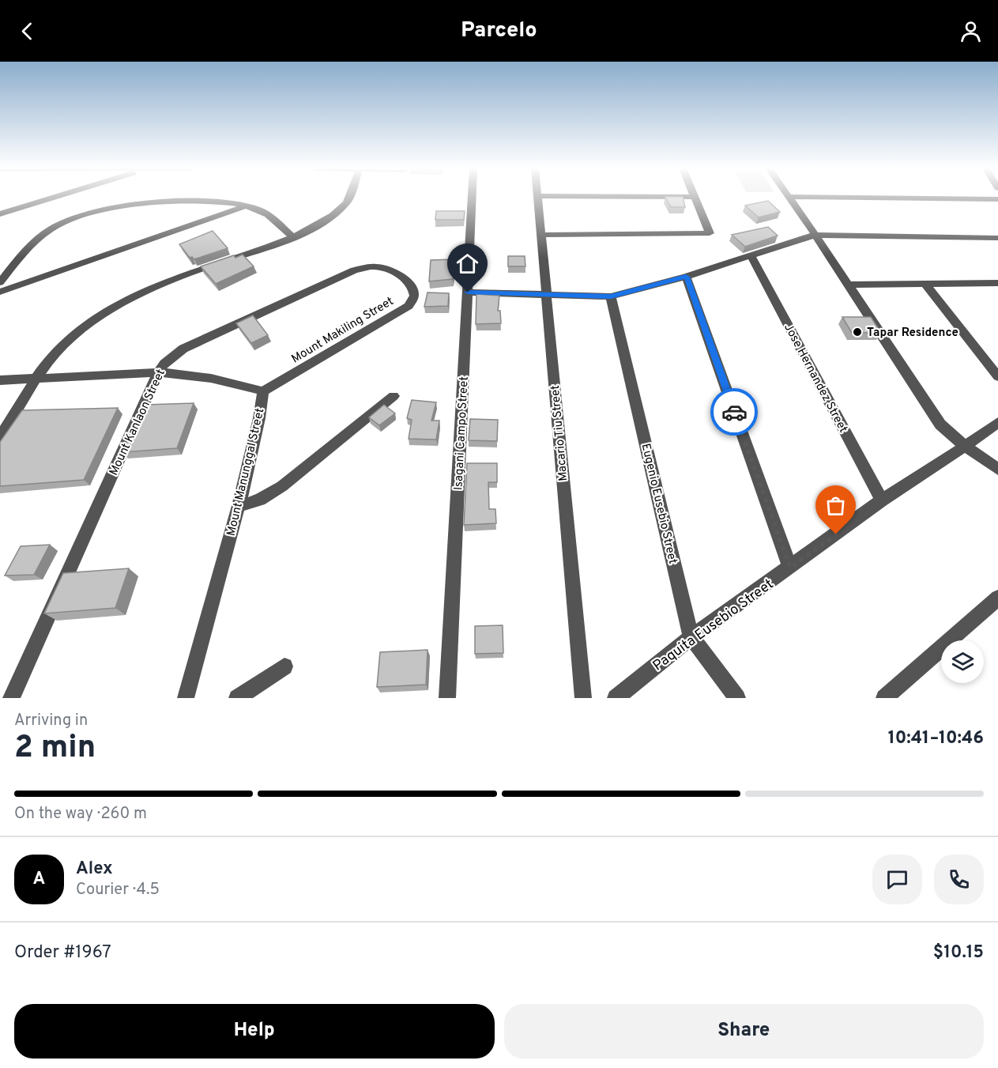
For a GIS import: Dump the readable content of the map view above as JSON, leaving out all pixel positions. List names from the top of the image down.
{
  "streets": {
    "street": [
      "Mount Makiling Street",
      "Jose Hernandez Street",
      "Mount Kanlaon Street",
      "Isagani Campo Street",
      "Macario Tiu Street",
      "Mount Manunggal Street",
      "Eugenio Eusebio Street",
      "Paquita Eusebio Street"
    ]
  },
  "crossings": [
    ["Mount Makiling Street", "Mount Kanlaon Street"],
    ["Mount Makiling Street", "Mount Manunggal Street"],
    ["Jose Hernandez Street", "Paquita Eusebio Street"],
    ["Mount Kanlaon Street", "Mount Manunggal Street"],
    ["Eugenio Eusebio Street", "Paquita Eusebio Street"]
  ],
  "places": ["Tapar Residence"],
  "page": {
    "header": "Parcelo",
    "heading": ["2 min", "Arriving in", "10:41–10:46"],
    "panel": [
      "Alex",
      "Courier · 4.5",
      "Order #1967",
      "$10.15"
    ],
    "bar": "On the way · 260 m",
    "round": "A",
    "buttons": ["Help", "Share"]
  }
}
